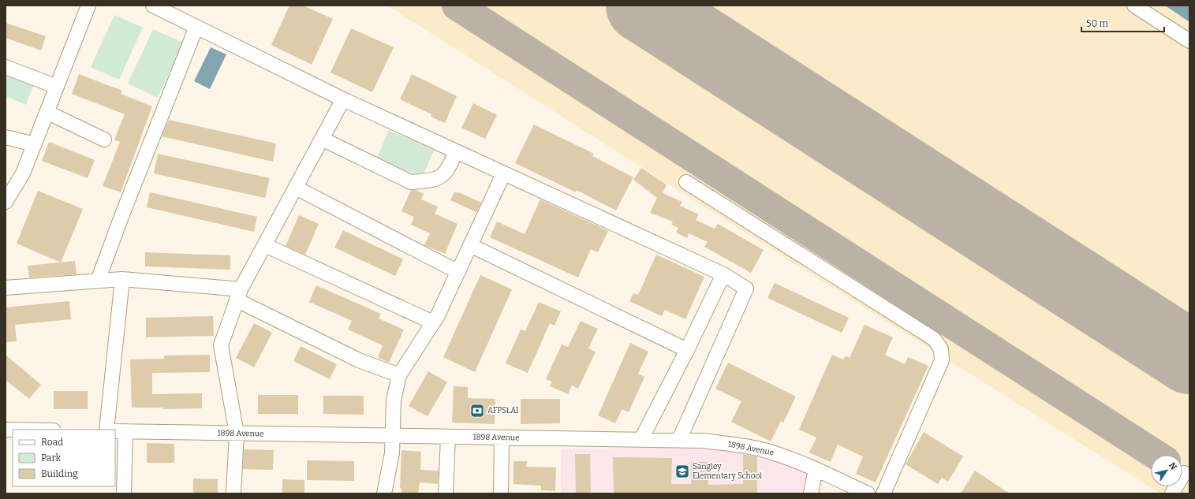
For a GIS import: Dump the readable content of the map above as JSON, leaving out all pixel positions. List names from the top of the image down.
{
  "streets": {
    "street": ["1898 Avenue"]
  },
  "places": {
    "bank": ["AFPSLAI"],
    "school or university": ["Sangley Elementary School"]
  },
  "legend": ["Road", "Park", "Building"],
  "scale_bar": "50 m",
  "north": "top right"
}
